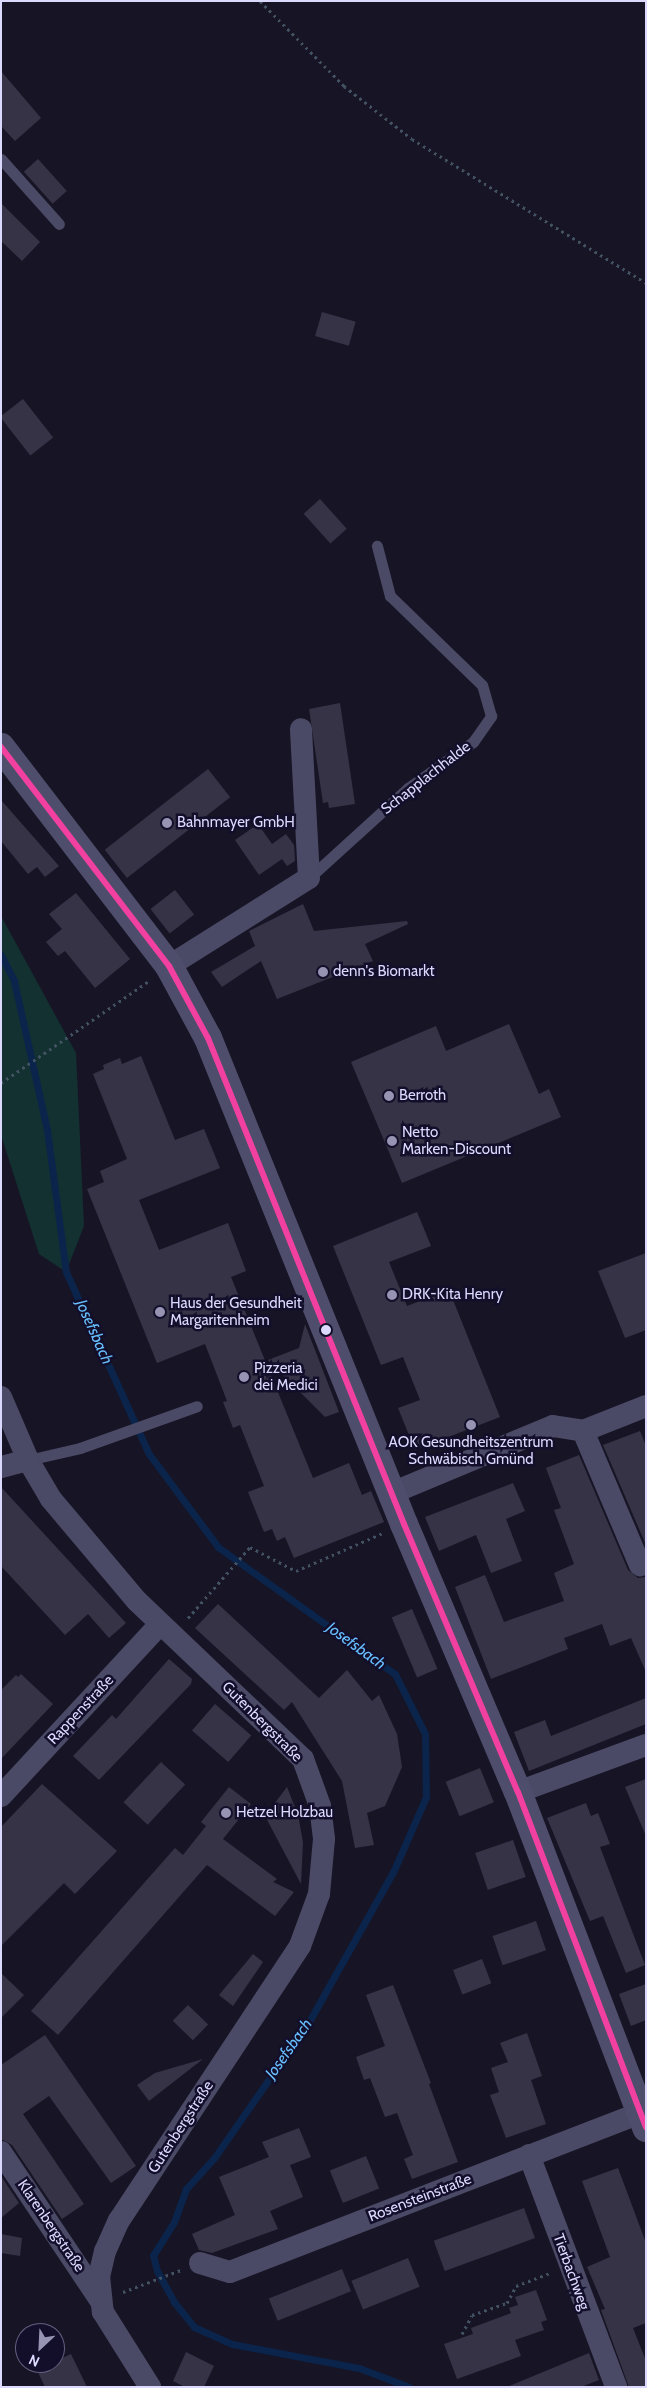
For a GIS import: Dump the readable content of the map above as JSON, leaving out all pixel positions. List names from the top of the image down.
{
  "streets": {
    "street": [
      "Schapplachhalde",
      "Rappenstraße",
      "Gutenbergstraße",
      "Rosensteinstraße",
      "Klarenbergstraße",
      "Tierbachweg"
    ]
  },
  "crossings": [
    ["Rappenstraße", "Gutenbergstraße"],
    ["Gutenbergstraße", "Klarenbergstraße"],
    ["Rosensteinstraße", "Tierbachweg"]
  ],
  "water": ["Josefsbach"],
  "places": [
    "Bahnmayer GmbH",
    "denn's Biomarkt",
    "Berroth",
    "Netto Marken-Discount",
    "DRK-Kita Henry",
    "Haus der Gesundheit Margaritenheim",
    "Pizzeria dei Medici",
    "AOK Gesundheitszentrum Schwäbisch Gmünd",
    "Hetzel Holzbau"
  ],
  "north": "bottom left"
}
